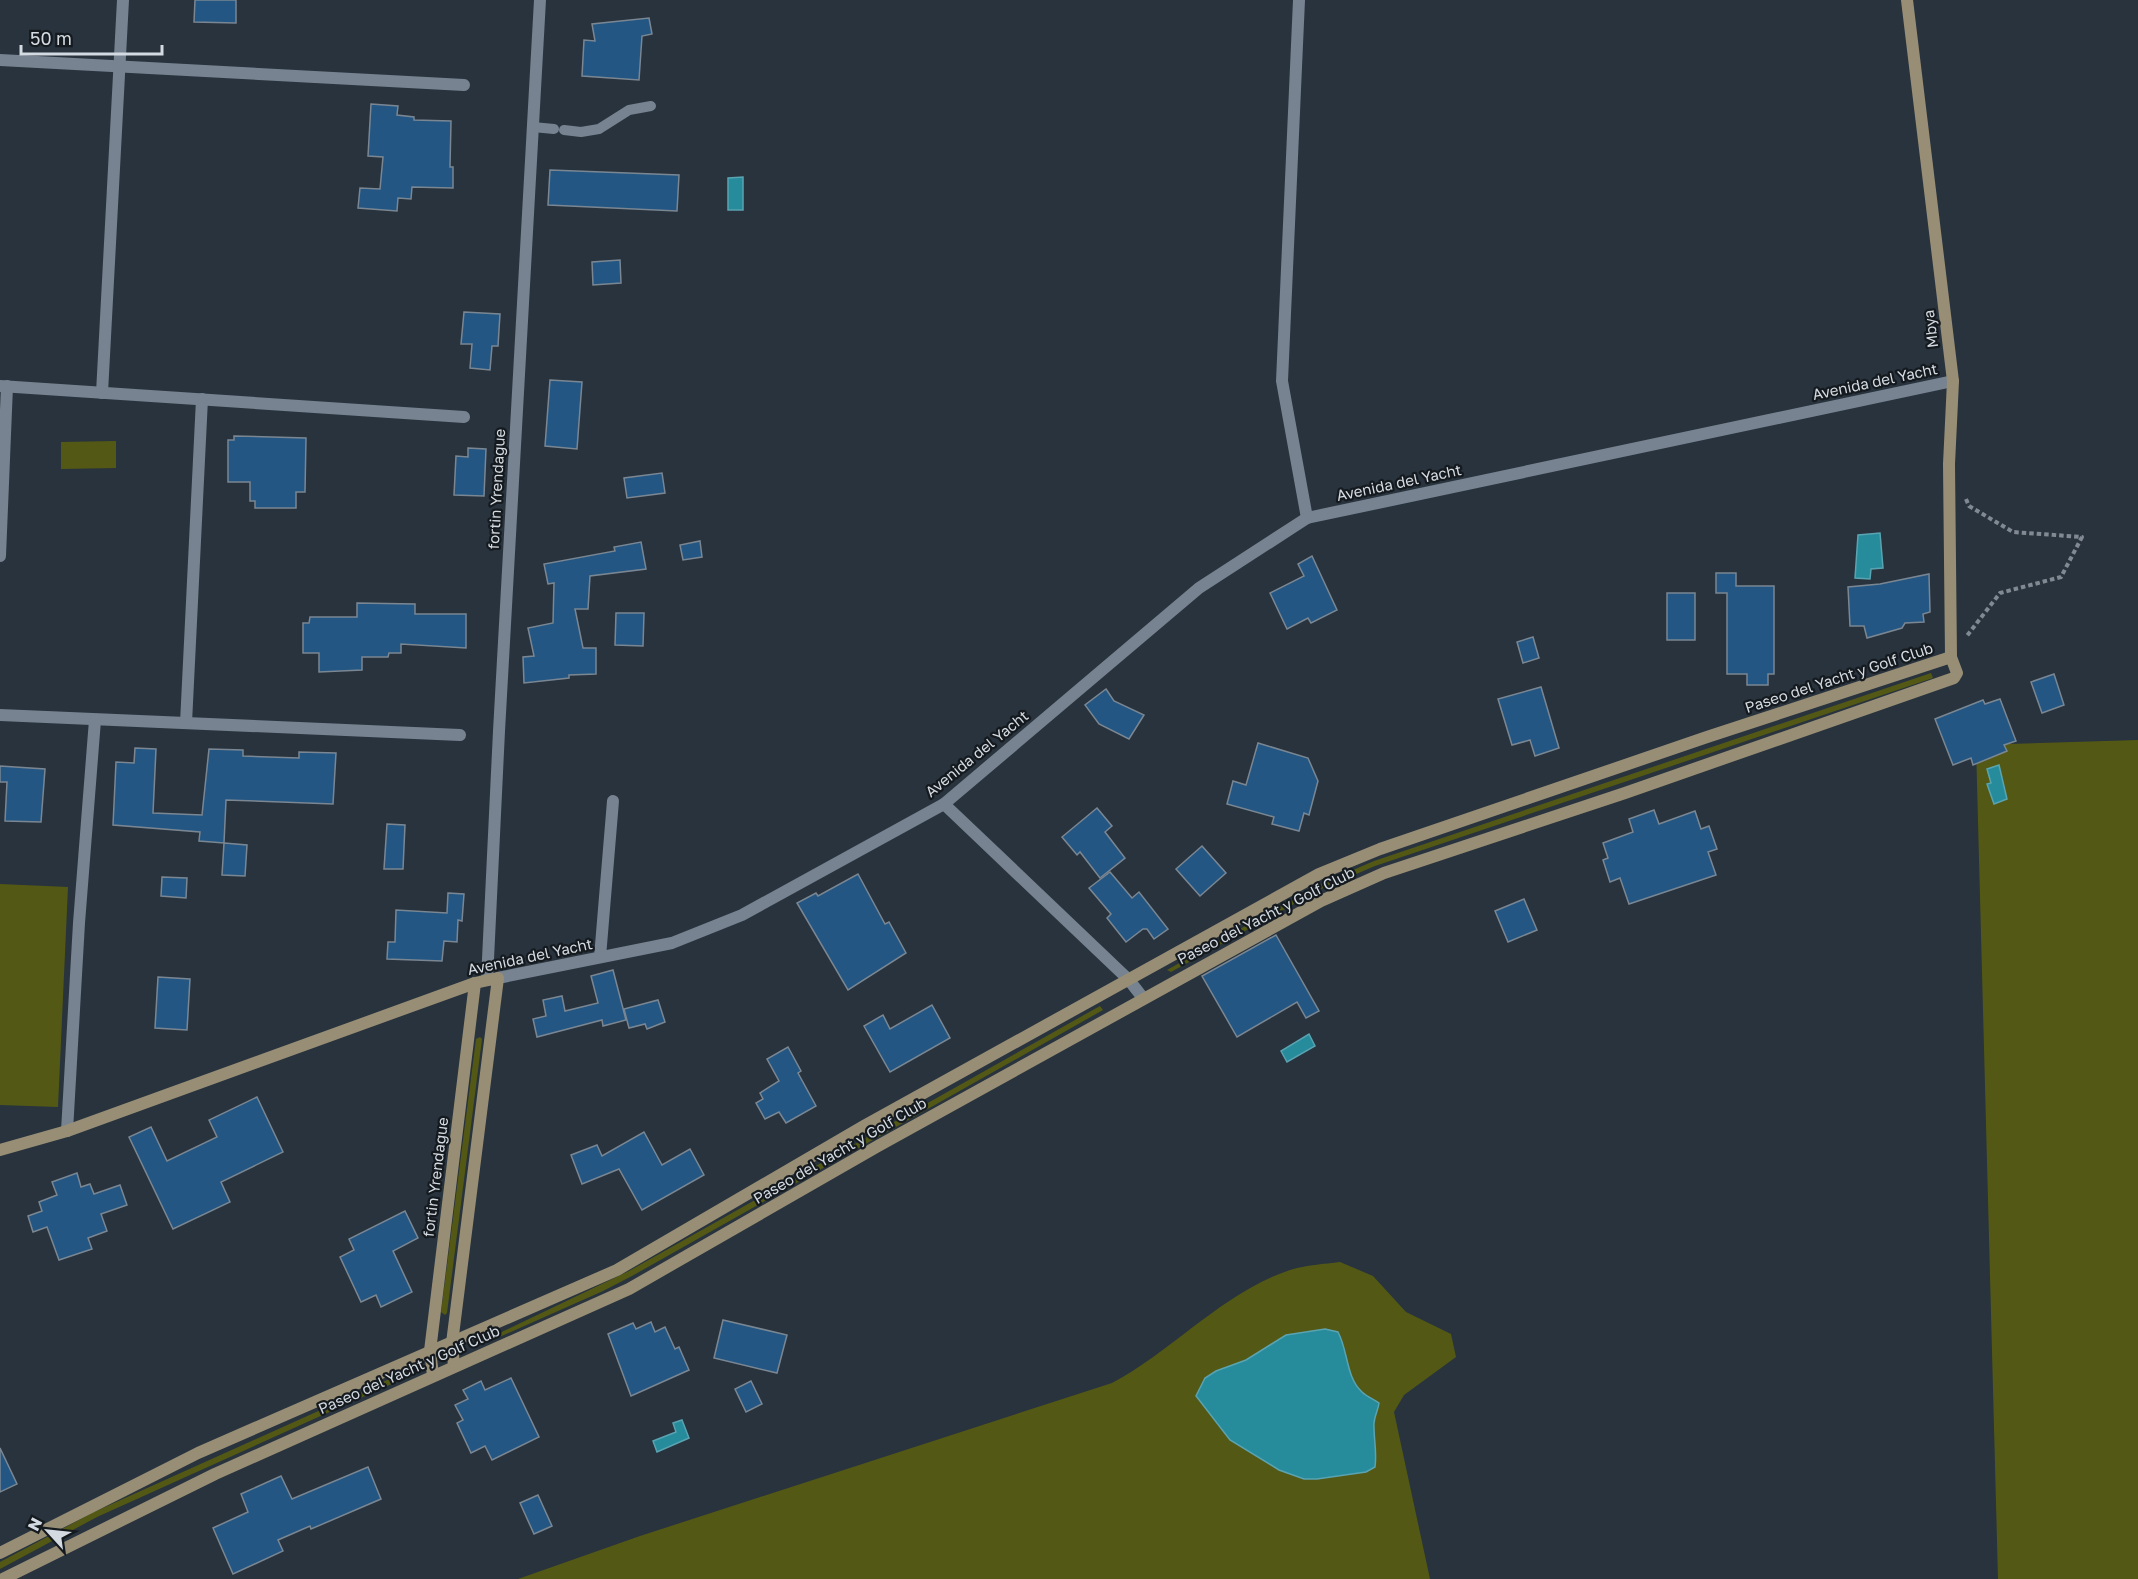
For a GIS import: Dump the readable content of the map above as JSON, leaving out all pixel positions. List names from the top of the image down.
{
  "streets": {
    "main road": [
      "Mbya",
      "Avenida del Yacht",
      "fortin Yrendague",
      "Paseo del Yacht y Golf Club"
    ]
  },
  "crossings": [
    ["Mbya", "Avenida del Yacht"],
    ["Mbya", "Paseo del Yacht y Golf Club"],
    ["Avenida del Yacht", "fortin Yrendague"],
    ["fortin Yrendague", "Paseo del Yacht y Golf Club"]
  ],
  "scale_bar": "50 m",
  "north": "top left"
}
